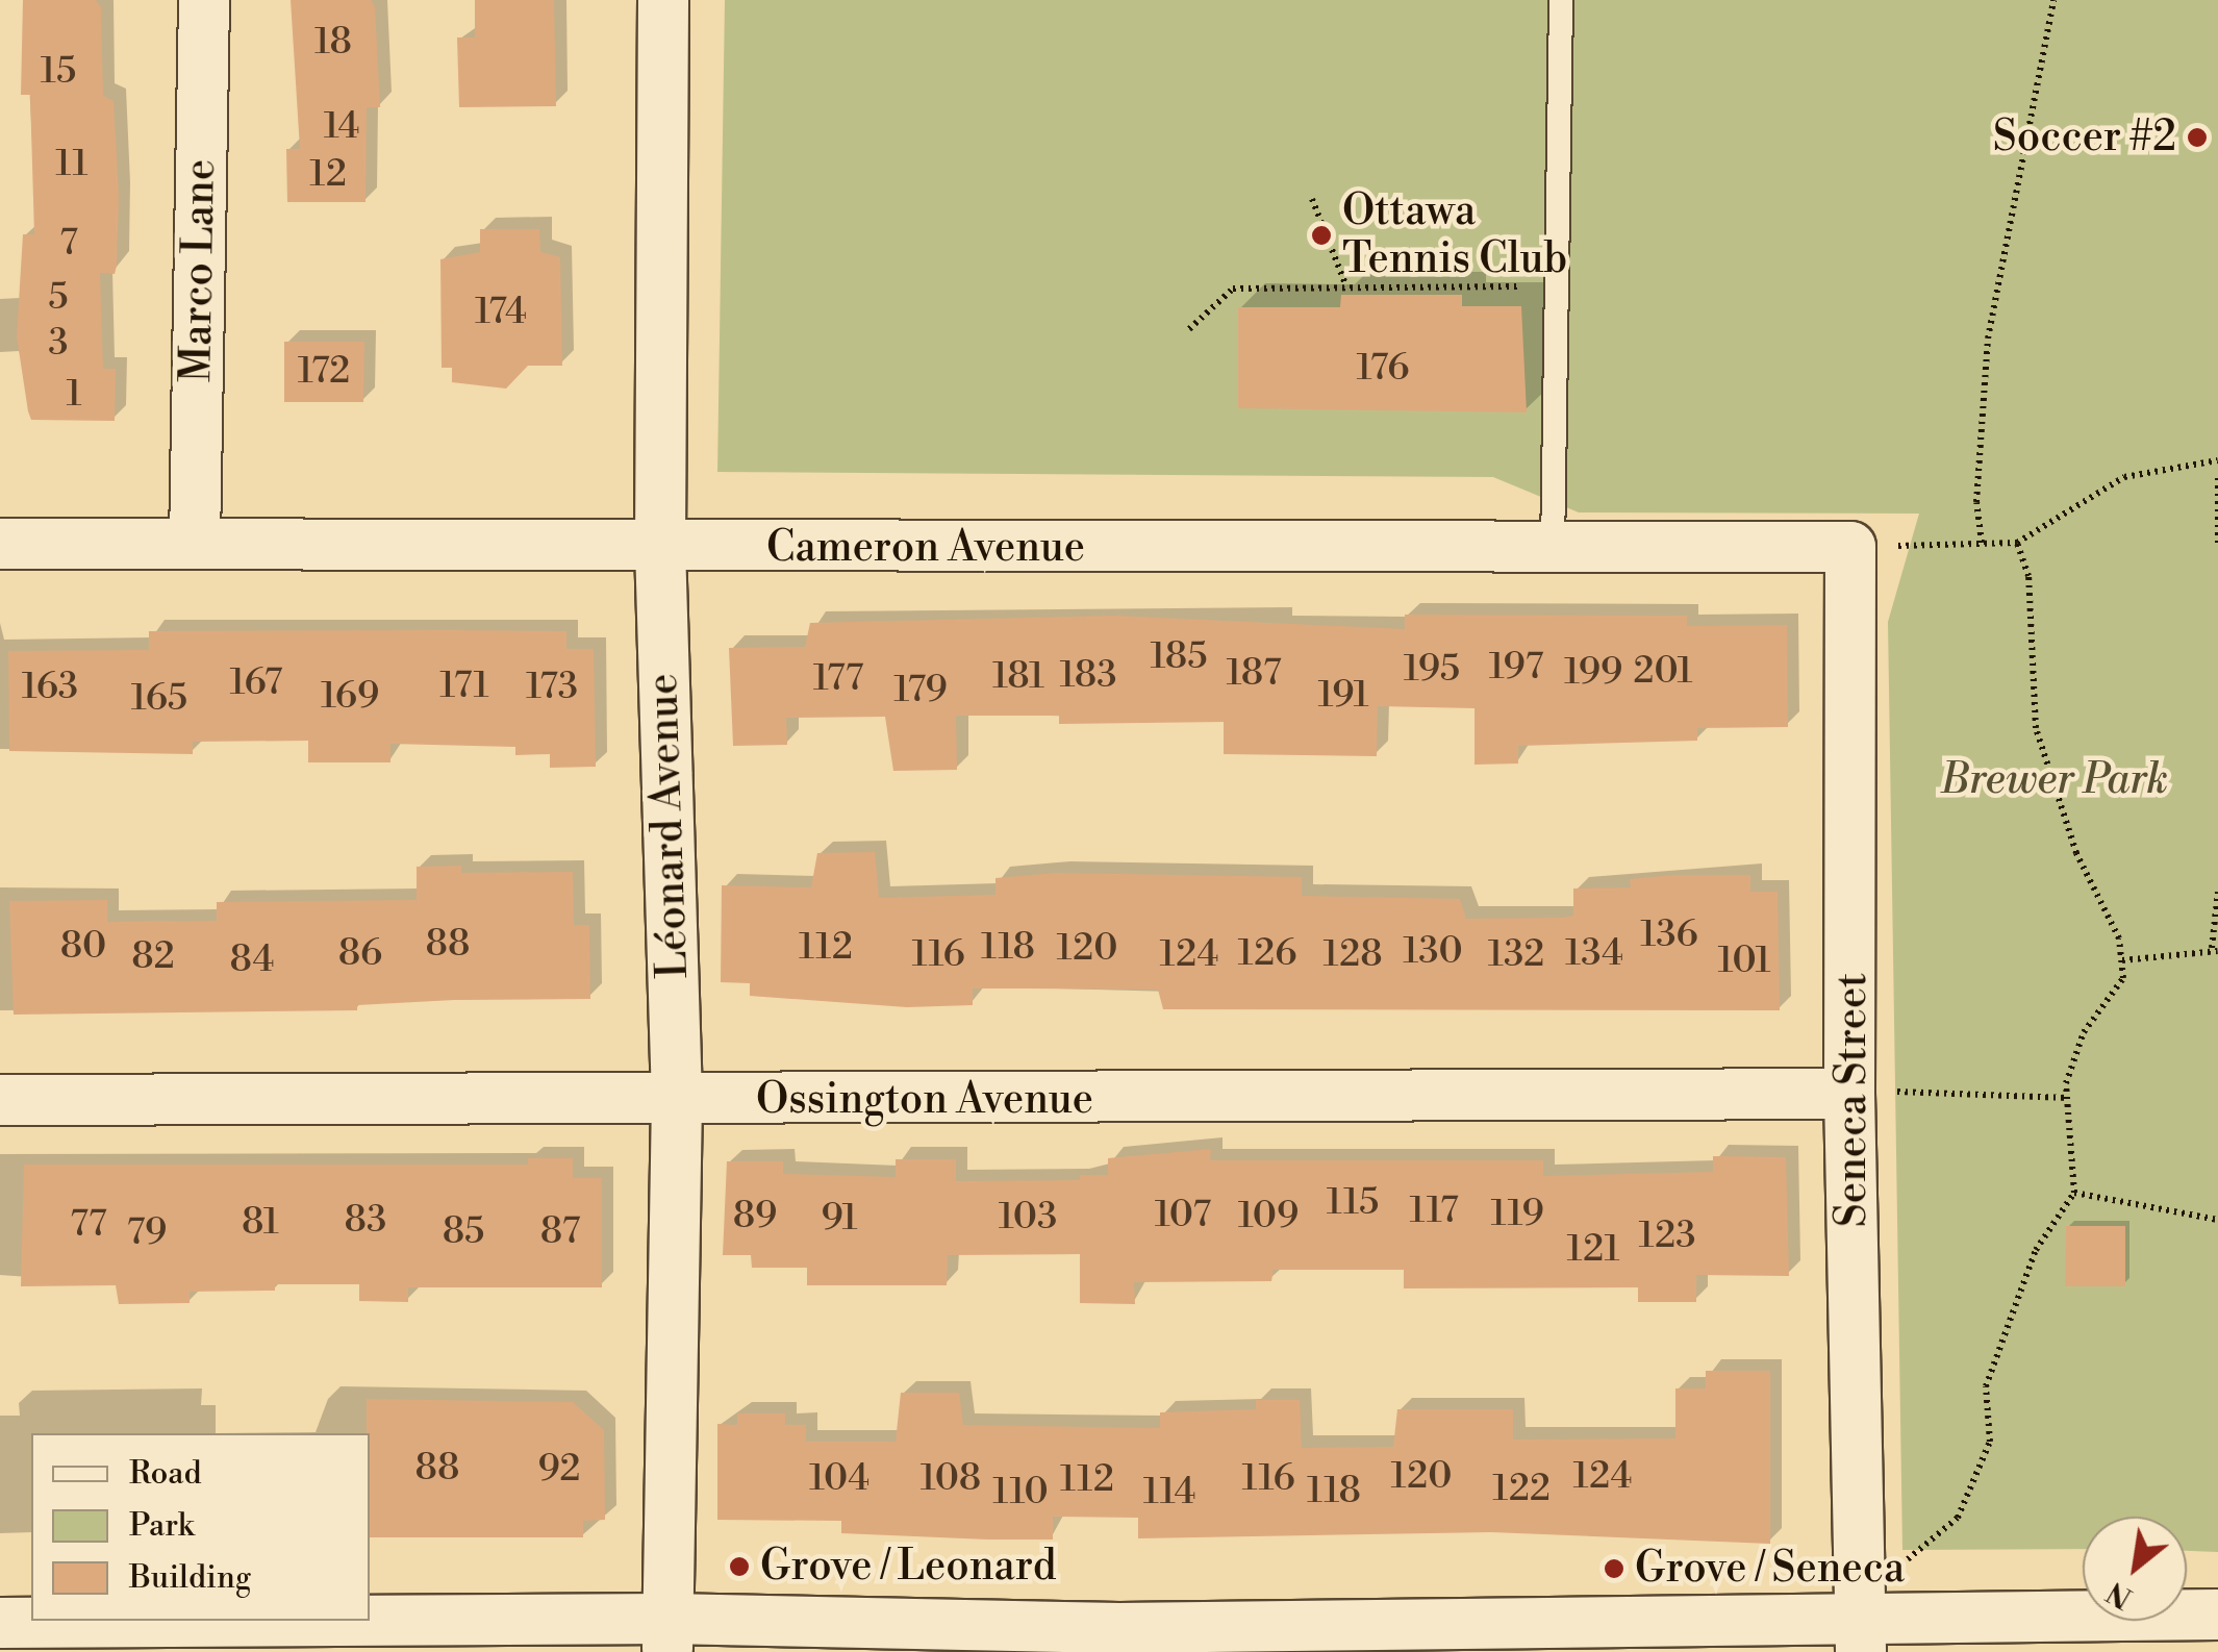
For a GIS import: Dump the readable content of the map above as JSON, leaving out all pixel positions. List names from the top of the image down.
{
  "streets": {
    "street": [
      "Marco Lane",
      "Cameron Avenue",
      "Léonard Avenue",
      "Ossington Avenue",
      "Seneca Street"
    ]
  },
  "crossings": [
    ["Marco Lane", "Cameron Avenue"],
    ["Cameron Avenue", "Léonard Avenue"],
    ["Cameron Avenue", "Seneca Street"],
    ["Léonard Avenue", "Ossington Avenue"],
    ["Ossington Avenue", "Seneca Street"]
  ],
  "parks": ["Brewer Park"],
  "places": [
    "Soccer #2",
    "Ottawa Tennis Club",
    "Grove / Leonard",
    "Grove / Seneca"
  ],
  "house_numbers": [
    "18",
    "15",
    "14",
    "11",
    "12",
    "7",
    "5",
    "174",
    "3",
    "176",
    "172",
    "1",
    "185",
    "197",
    "195",
    "201",
    "199",
    "187",
    "183",
    "181",
    "177",
    "167",
    "171",
    "163",
    "173",
    "179",
    "191",
    "169",
    "165",
    "136",
    "88",
    "80",
    "112",
    "118",
    "120",
    "130",
    "86",
    "126",
    "134",
    "116",
    "124",
    "128",
    "132",
    "82",
    "84",
    "101",
    "115",
    "117",
    "119",
    "107",
    "89",
    "109",
    "103",
    "91",
    "83",
    "81",
    "77",
    "85",
    "87",
    "79",
    "123",
    "121",
    "88",
    "92",
    "120",
    "124",
    "104",
    "108",
    "116",
    "112",
    "122",
    "118",
    "110",
    "114"
  ],
  "legend": ["Road", "Park", "Building"],
  "north": "bottom left"
}
